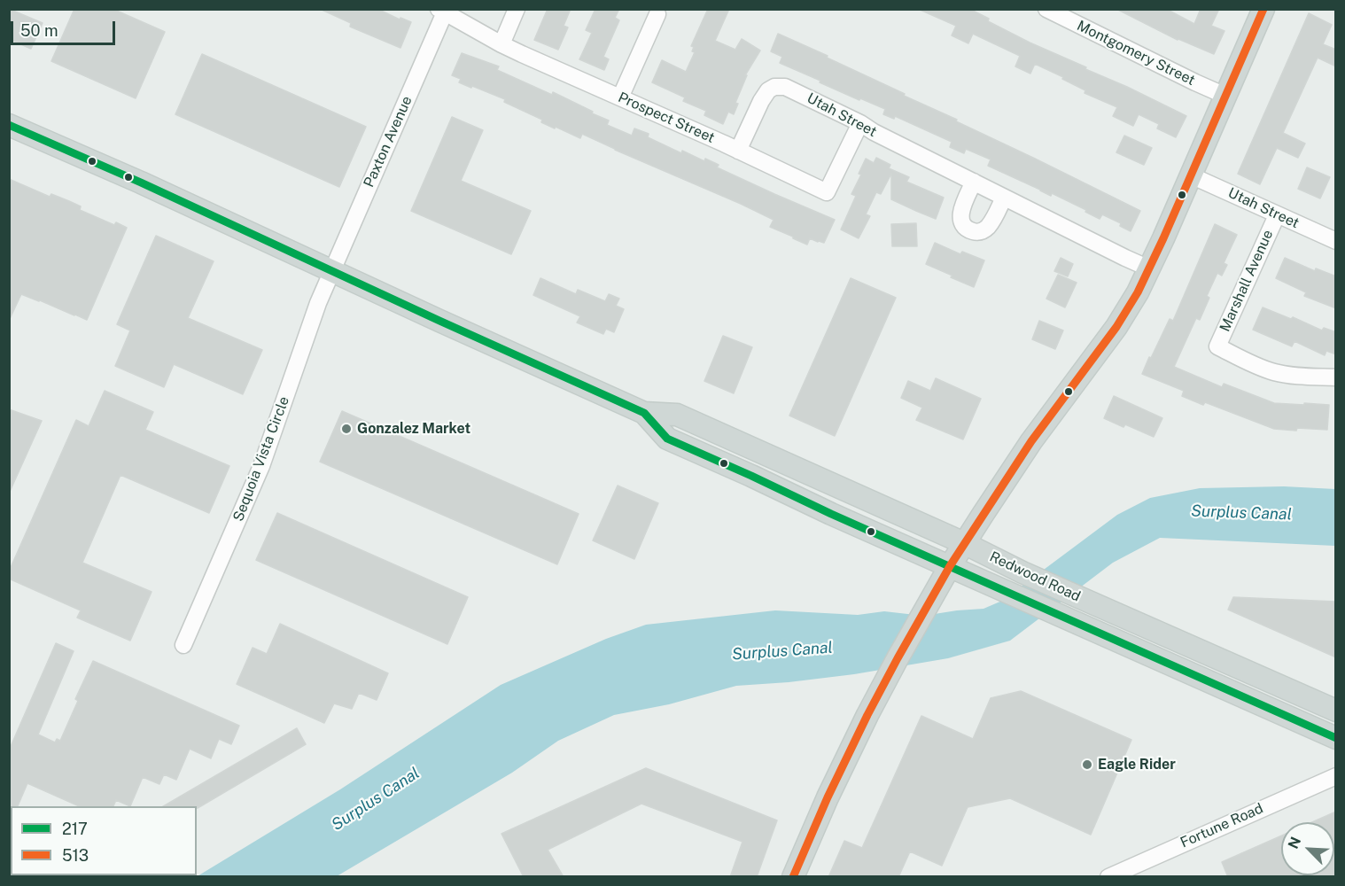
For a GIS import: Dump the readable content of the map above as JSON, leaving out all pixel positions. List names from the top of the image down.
{
  "streets": {
    "main road": ["Redwood Road"],
    "street": [
      "Montgomery Street",
      "Utah Street",
      "Prospect Street",
      "Paxton Avenue",
      "Marshall Avenue",
      "Sequoia Vista Circle",
      "Fortune Road"
    ]
  },
  "crossings": [
    ["Utah Street", "Prospect Street"],
    ["Utah Street", "Marshall Avenue"],
    ["Prospect Street", "Paxton Avenue"],
    ["Paxton Avenue", "Sequoia Vista Circle"],
    ["Paxton Avenue", "Redwood Road"],
    ["Sequoia Vista Circle", "Redwood Road"]
  ],
  "water": ["Surplus Canal"],
  "places": ["Gonzalez Market", "Eagle Rider"],
  "lines": ["transit line 513", "transit line 217"],
  "legend": ["217", "513"],
  "scale_bar": "50 m",
  "north": "top left"
}
